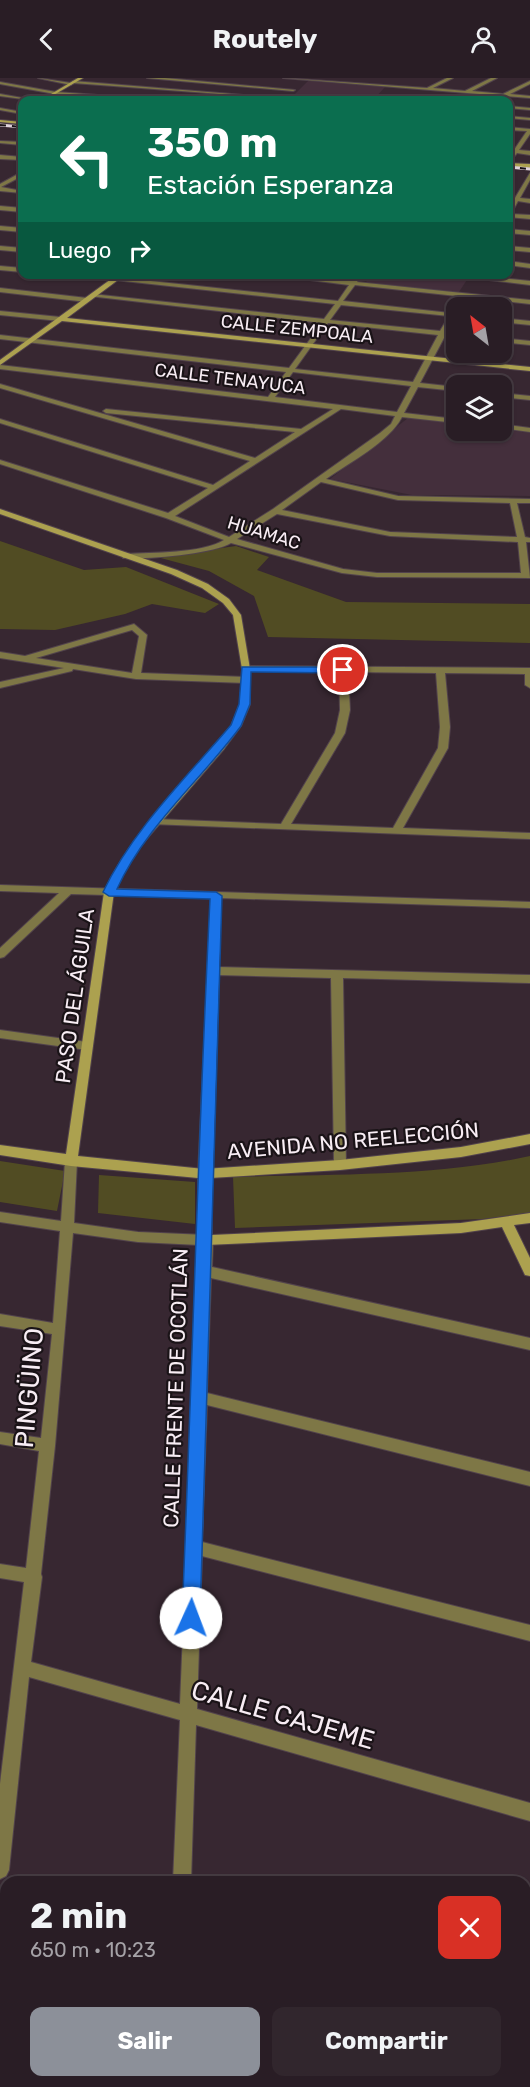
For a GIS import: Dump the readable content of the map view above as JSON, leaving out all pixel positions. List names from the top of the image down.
{
  "streets": {
    "street": [
      "CALLE ZEMPOALA",
      "CALLE TENAYUCA",
      "HUAMAC",
      "PASO DEL ÁGUILA",
      "AVENIDA NO REELECCIÓN",
      "PINGÜINO",
      "CALLE FRENTE DE OCOTLÁN",
      "CALLE CAJEME"
    ]
  },
  "crossings": [
    ["PASO DEL ÁGUILA", "AVENIDA NO REELECCIÓN"],
    ["PASO DEL ÁGUILA", "PINGÜINO"],
    ["AVENIDA NO REELECCIÓN", "PINGÜINO"],
    ["AVENIDA NO REELECCIÓN", "CALLE FRENTE DE OCOTLÁN"],
    ["PINGÜINO", "CALLE CAJEME"],
    ["CALLE FRENTE DE OCOTLÁN", "CALLE CAJEME"]
  ],
  "north": "top left",
  "page": {
    "header": "Routely",
    "turn": ["350 m", "Estación Esperanza"],
    "then": "Luego",
    "heading": ["2 min", "650 m · 10:23"],
    "buttons": ["Salir", "Compartir"]
  }
}
